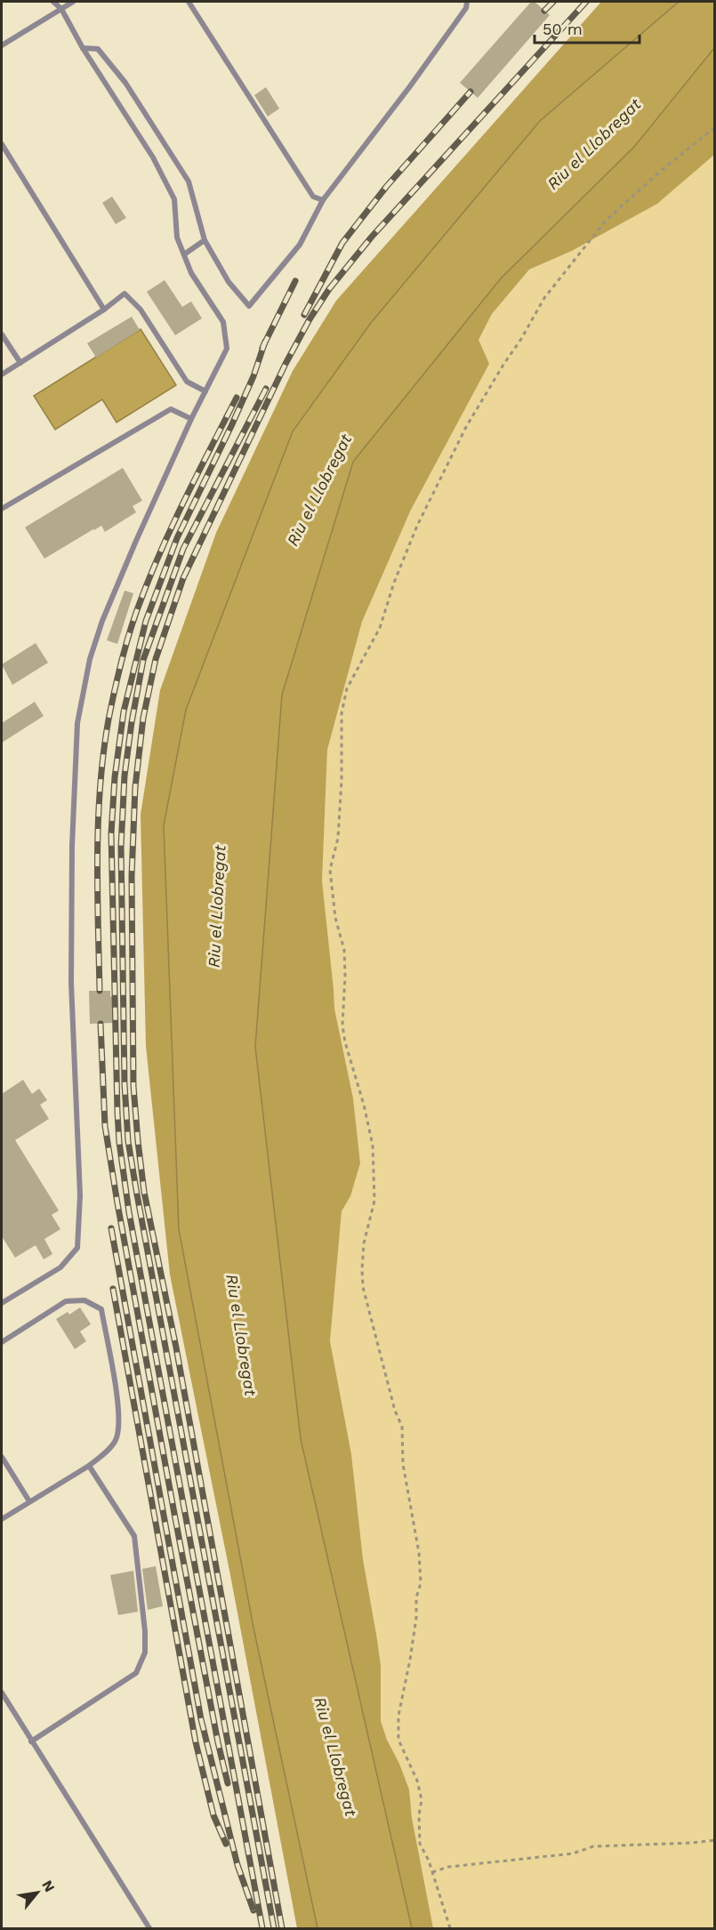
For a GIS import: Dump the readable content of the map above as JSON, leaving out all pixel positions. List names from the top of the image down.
{
  "water": ["Riu el Llobregat"],
  "scale_bar": "50 m",
  "north": "top right"
}
